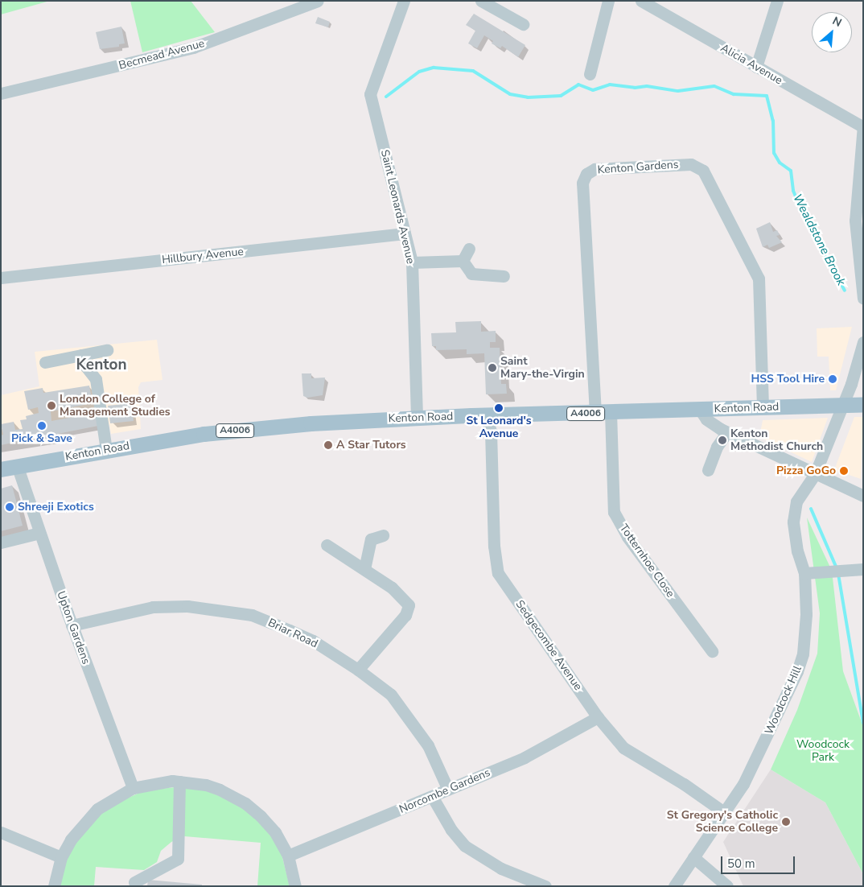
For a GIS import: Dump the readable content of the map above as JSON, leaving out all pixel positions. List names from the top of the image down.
{
  "streets": {
    "main road": ["Kenton Road", "A4006"],
    "street": [
      "Becmead Avenue",
      "Alicia Avenue",
      "Kenton Gardens",
      "Saint Leonards Avenue",
      "Hillbury Avenue",
      "Totternhoe Close",
      "Upton Gardens",
      "Briar Road",
      "Sedgecombe Avenue",
      "Woodcock Hill",
      "Norcombe Gardens"
    ]
  },
  "crossings": [
    ["Kenton Gardens", "Kenton Road"],
    ["Saint Leonards Avenue", "Hillbury Avenue"],
    ["Saint Leonards Avenue", "Kenton Road"],
    ["Kenton Road", "A4006"],
    ["Kenton Road", "Totternhoe Close"],
    ["Kenton Road", "Upton Gardens"],
    ["Kenton Road", "Sedgecombe Avenue"],
    ["Kenton Road", "Woodcock Hill"],
    ["A4006", "Woodcock Hill"],
    ["Upton Gardens", "Briar Road"],
    ["Briar Road", "Norcombe Gardens"],
    ["Sedgecombe Avenue", "Woodcock Hill"],
    ["Sedgecombe Avenue", "Norcombe Gardens"]
  ],
  "districts": ["Kenton"],
  "water": ["Wealdstone Brook"],
  "parks": ["Woodcock Park"],
  "places": [
    "Saint Mary-the-Virgin",
    "HSS Tool Hire",
    "London College of Management Studies",
    "St Leonard's Avenue",
    "Pick & Save",
    "Kenton Methodist Church",
    "A Star Tutors",
    "Pizza GoGo",
    "Shreeji Exotics",
    "St Gregory's Catholic Science College"
  ],
  "scale_bar": "50 m",
  "north": "top right"
}
